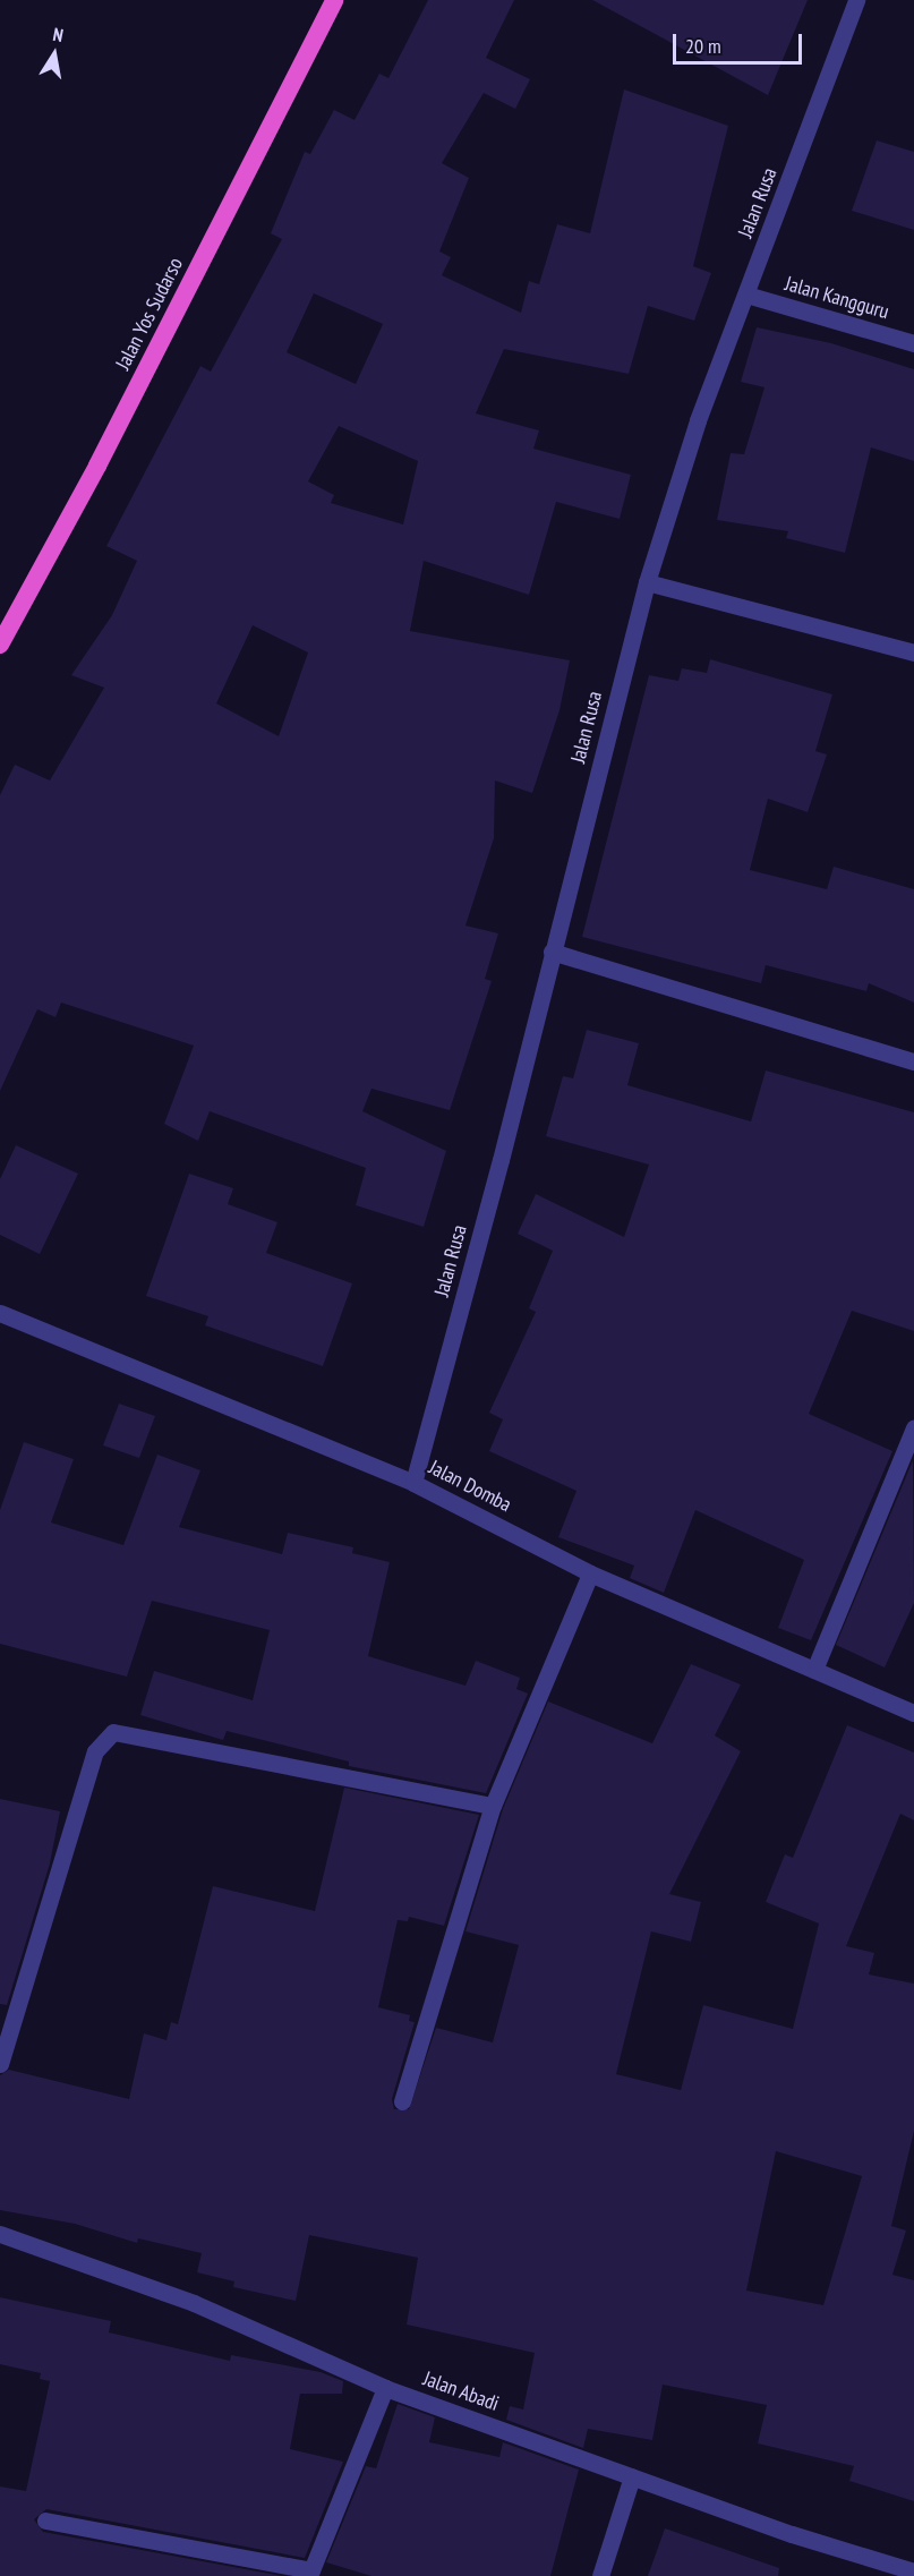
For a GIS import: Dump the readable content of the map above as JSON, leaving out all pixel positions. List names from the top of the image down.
{
  "streets": {
    "highway": ["Jalan Yos Sudarso"],
    "street": [
      "Jalan Rusa",
      "Jalan Kangguru",
      "Jalan Domba",
      "Jalan Abadi"
    ]
  },
  "crossings": [
    ["Jalan Rusa", "Jalan Kangguru"],
    ["Jalan Rusa", "Jalan Domba"]
  ],
  "scale_bar": "20 m",
  "north": "top"
}
